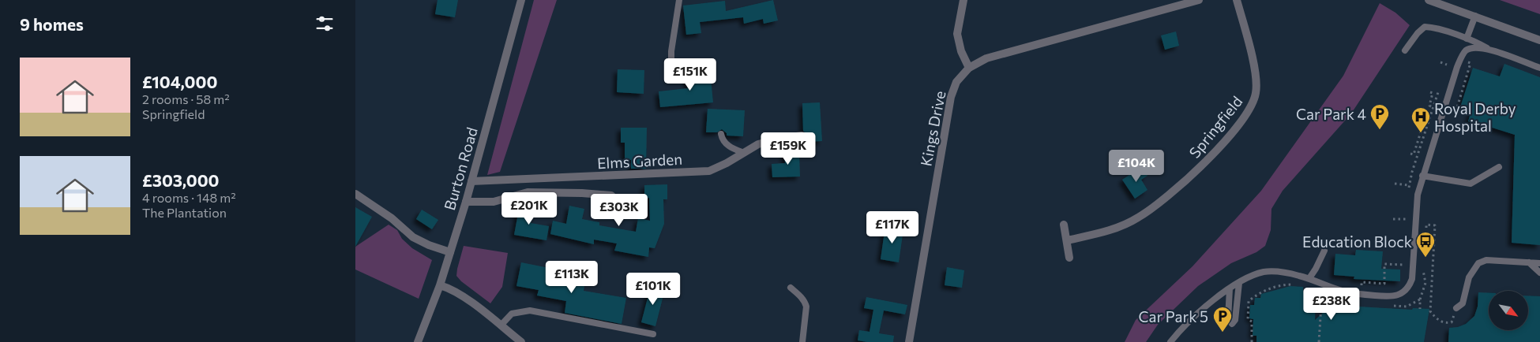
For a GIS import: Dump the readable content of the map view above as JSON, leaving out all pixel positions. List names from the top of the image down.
{
  "streets": {
    "street": [
      "Springfield",
      "Kings Drive",
      "Elms Garden",
      "Burton Road"
    ]
  },
  "crossings": [
    ["Elms Garden", "Burton Road"]
  ],
  "places": {
    "parking": ["Car Park 4", "Car Park 5"],
    "hospital": ["Royal Derby Hospital"],
    "bus stop": ["Education Block"]
  },
  "north": "bottom right",
  "page": {
    "heading": "9 homes",
    "list": [
      {
        "name": "£104,000",
        "note": "2 rooms · 58 m² · Springfield"
      },
      {
        "name": "£303,000",
        "note": "4 rooms · 148 m² · The Plantation"
      }
    ],
    "price": [
      "£151K",
      "£159K",
      "£104K",
      "£201K",
      "£303K",
      "£117K",
      "£113K",
      "£101K",
      "£238K"
    ]
  }
}
